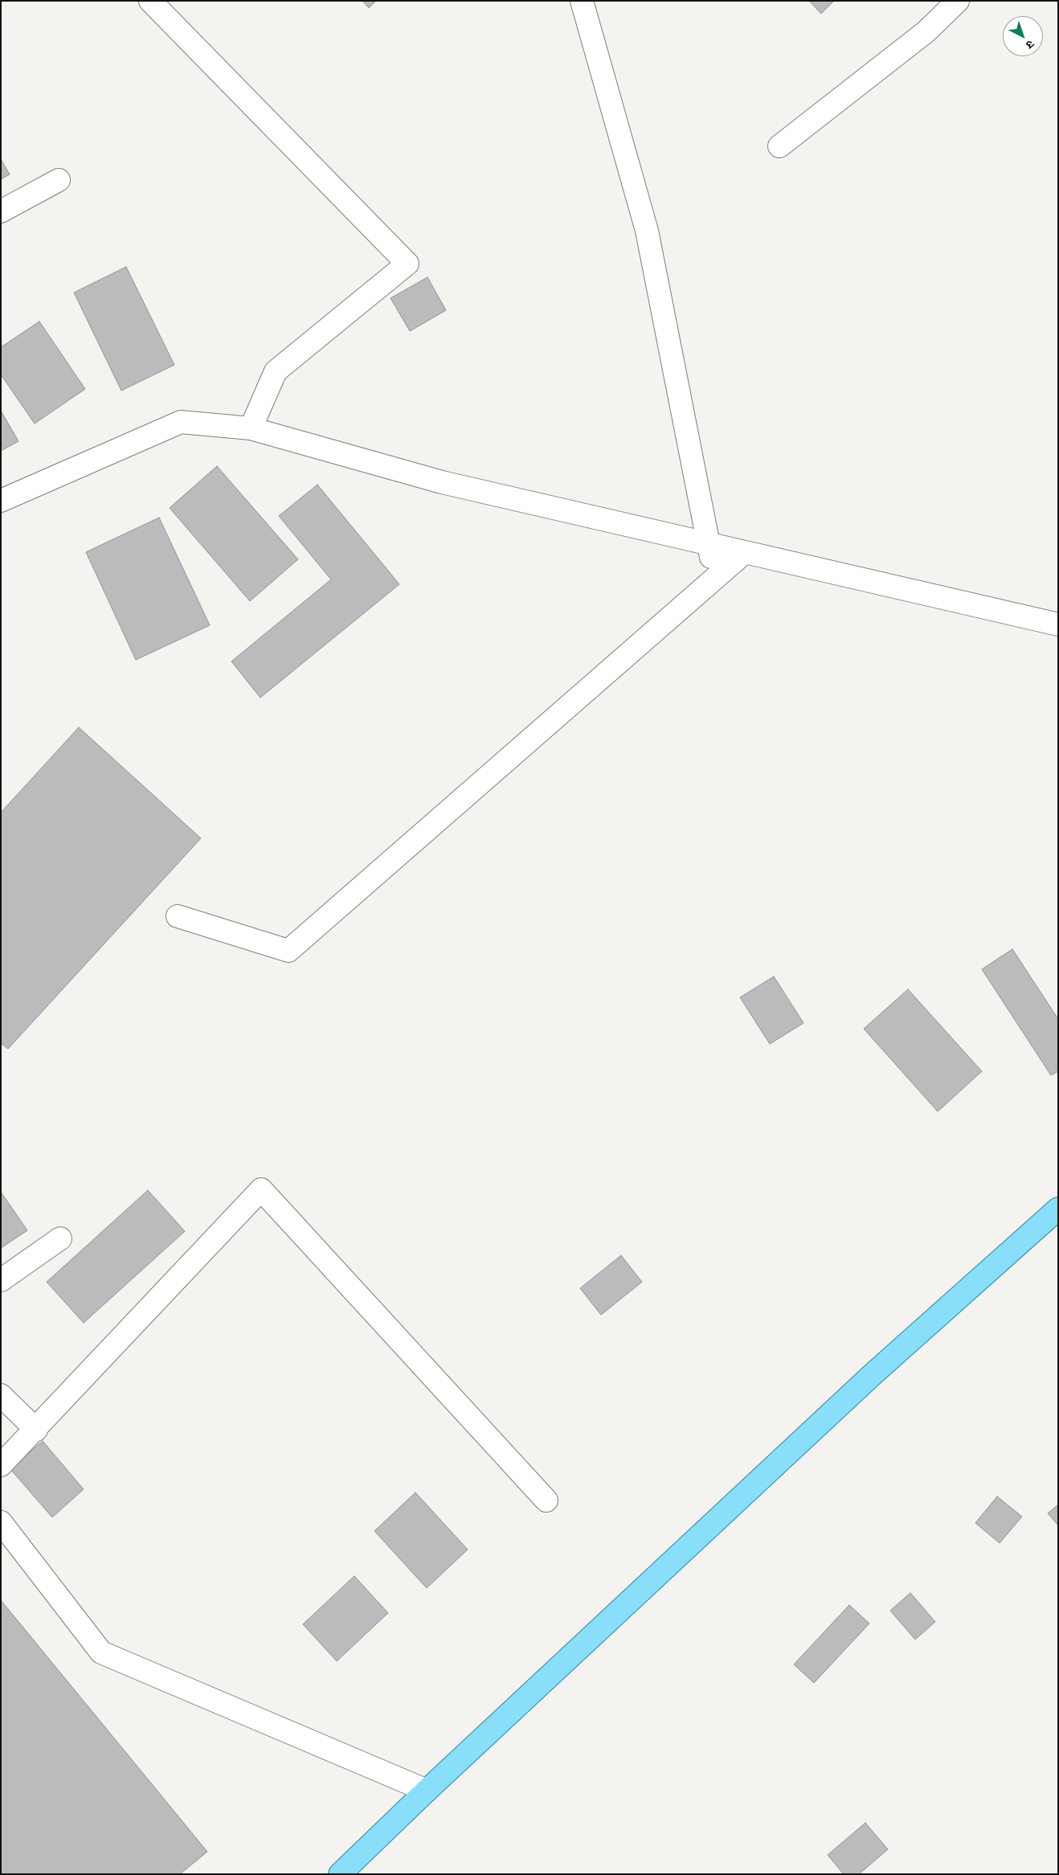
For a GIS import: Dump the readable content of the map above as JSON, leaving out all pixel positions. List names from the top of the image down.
{
  "north": "bottom right"
}
